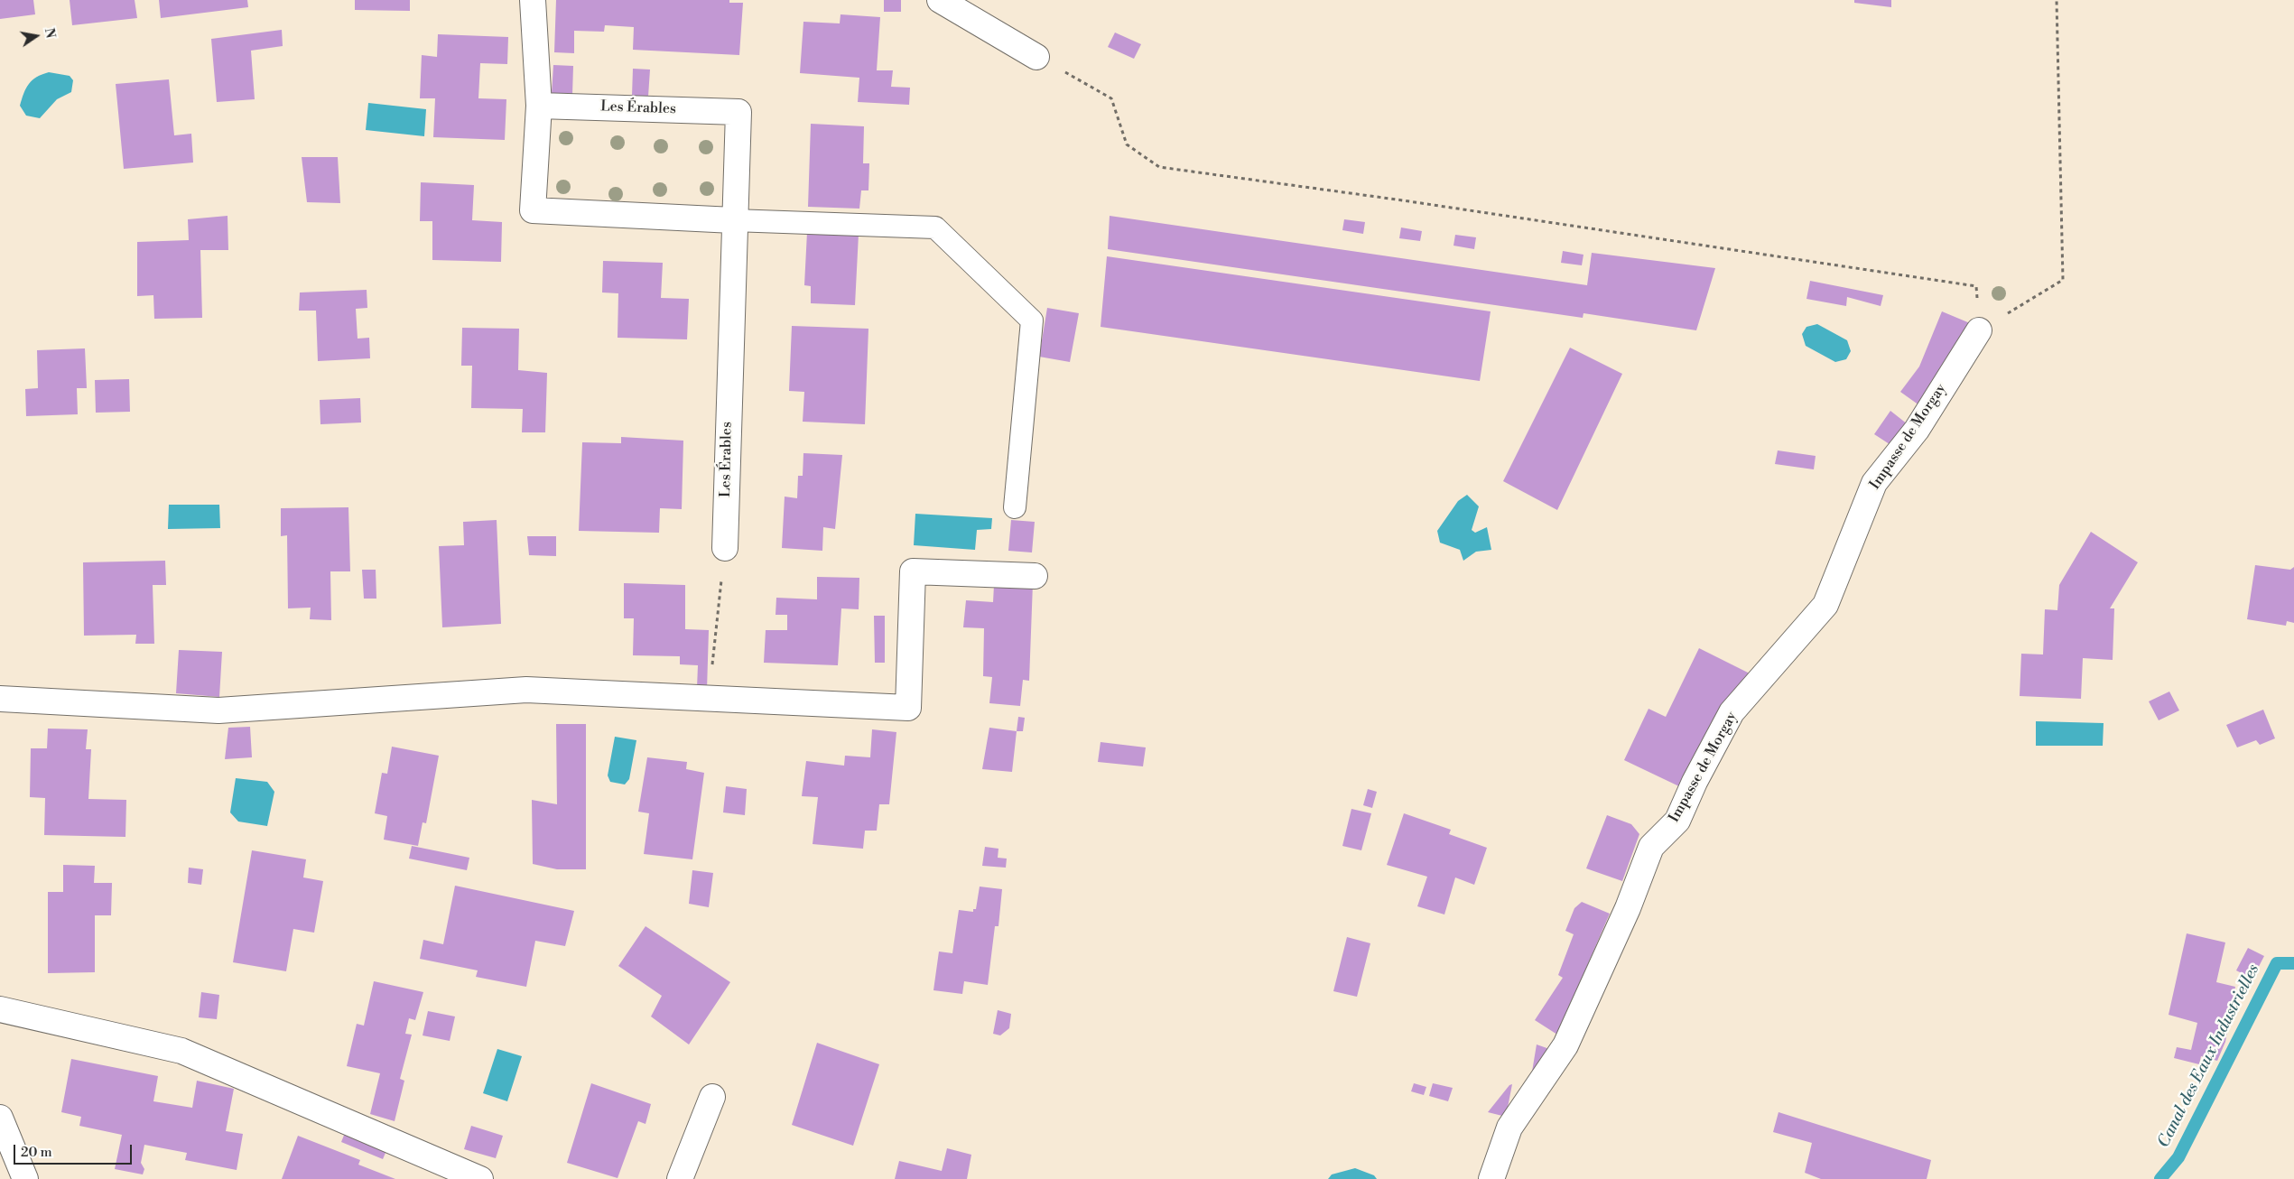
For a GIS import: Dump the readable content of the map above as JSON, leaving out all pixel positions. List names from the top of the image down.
{
  "streets": {
    "street": ["Les Érables", "Impasse de Morgay"]
  },
  "water": ["Canal des Eaux Industrielles"],
  "scale_bar": "20 m",
  "north": "right"
}
